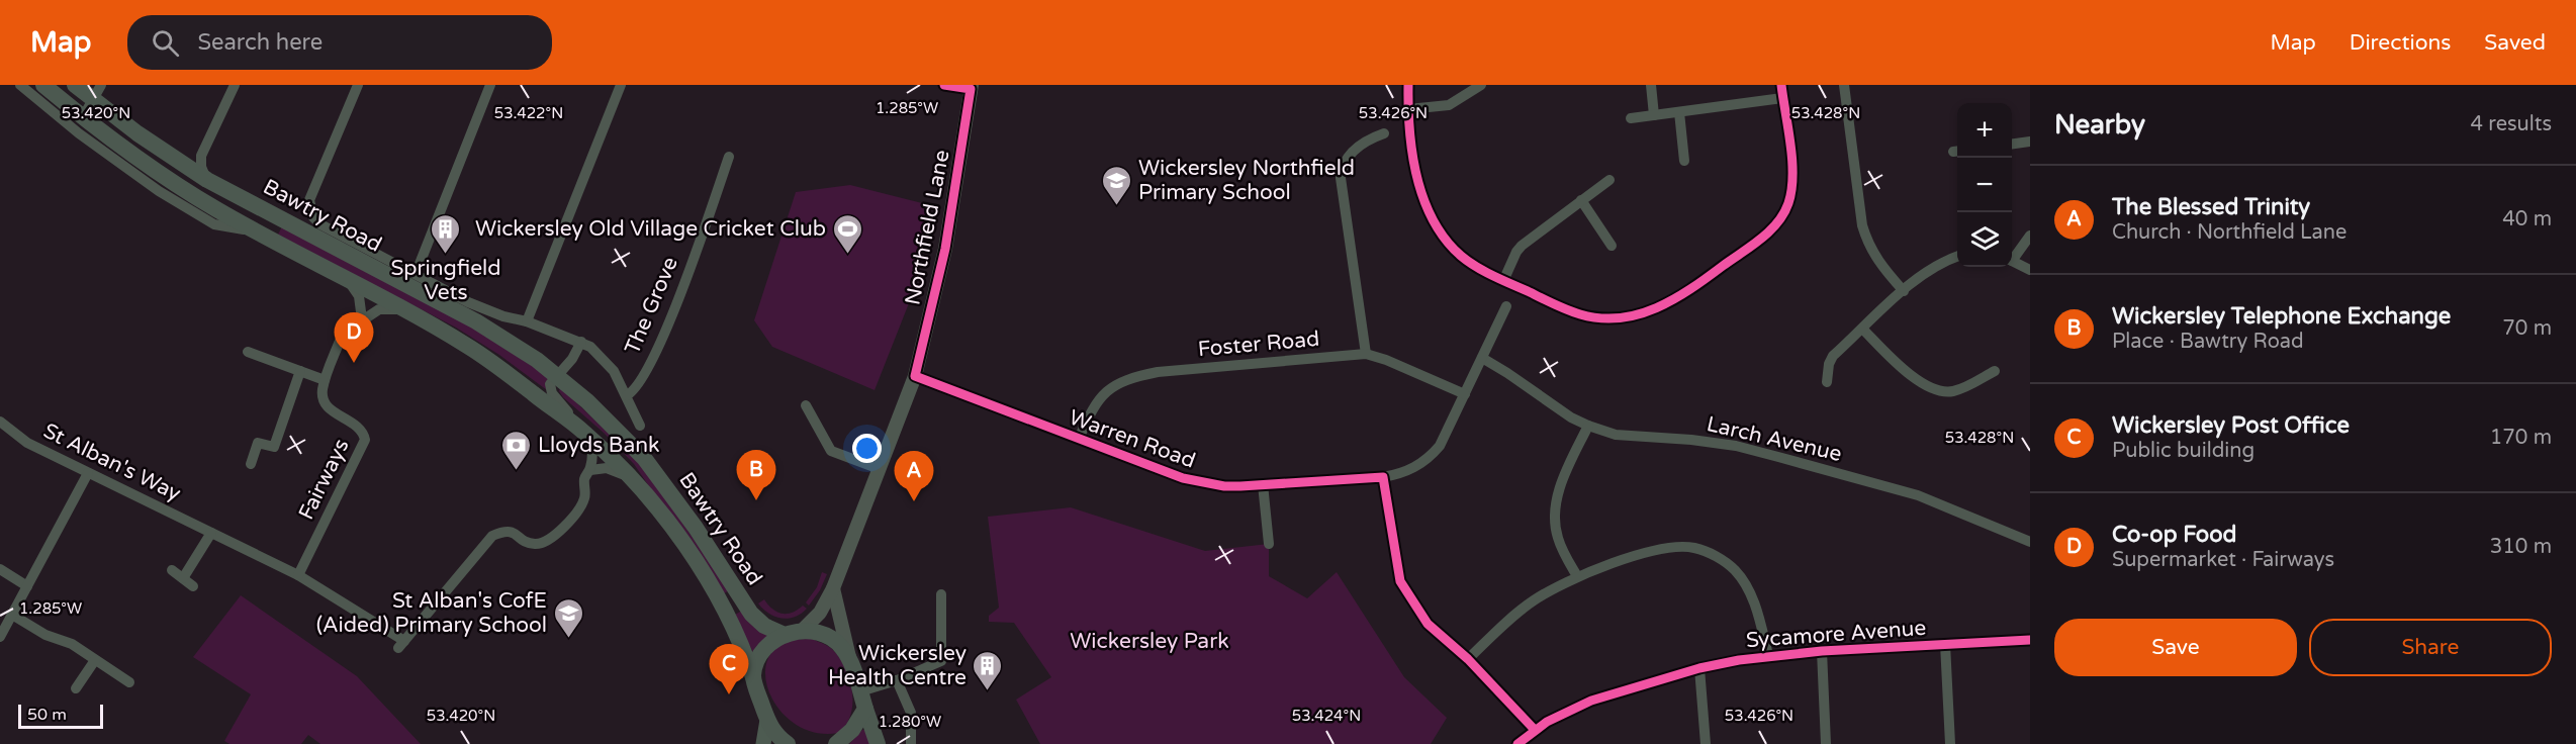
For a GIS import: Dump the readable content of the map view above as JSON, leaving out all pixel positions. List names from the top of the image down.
{
  "streets": {
    "main road": ["Bawtry Road"],
    "street": [
      "Northfield Lane",
      "The Grove",
      "Foster Road",
      "Warren Road",
      "Larch Avenue",
      "St Alban's Way",
      "Fairways",
      "Sycamore Avenue"
    ]
  },
  "crossings": [
    ["Bawtry Road", "The Grove"],
    ["Northfield Lane", "Warren Road"],
    ["Foster Road", "Warren Road"],
    ["Warren Road", "Larch Avenue"],
    ["St Alban's Way", "Fairways"]
  ],
  "parks": ["Wickersley Park"],
  "places": {
    "school or university": ["Wickersley Northfield Primary School", "St Alban's CofE (Aided) Primary School"],
    "building": ["Springfield Vets", "Wickersley Health Centre"],
    "sports": ["Wickersley Old Village Cricket Club"],
    "bank": ["Lloyds Bank"]
  },
  "scale_bar": "50 m",
  "page": {
    "header": "Map",
    "search": "Search here",
    "nav": ["Map", "Directions", "Saved"],
    "heading": ["Nearby", "4 results"],
    "map_buttons": ["+", "−"],
    "list": [
      {
        "mark": "A",
        "name": "The Blessed Trinity",
        "note": "Church · Northfield Lane",
        "value": "40 m"
      },
      {
        "mark": "B",
        "name": "Wickersley Telephone Exchange",
        "note": "Place · Bawtry Road",
        "value": "70 m"
      },
      {
        "mark": "C",
        "name": "Wickersley Post Office",
        "note": "Public building",
        "value": "170 m"
      },
      {
        "mark": "D",
        "name": "Co-op Food",
        "note": "Supermarket · Fairways",
        "value": "310 m"
      }
    ],
    "pins": [
      "D",
      "B",
      "A",
      "C"
    ],
    "buttons": ["Save", "Share"],
    "scale": "50 m"
  },
  "coordinates": [
    "1.285°W",
    "53.420°N",
    "53.422°N",
    "53.426°N",
    "53.428°N",
    "53.424°N",
    "1.280°W"
  ]
}
